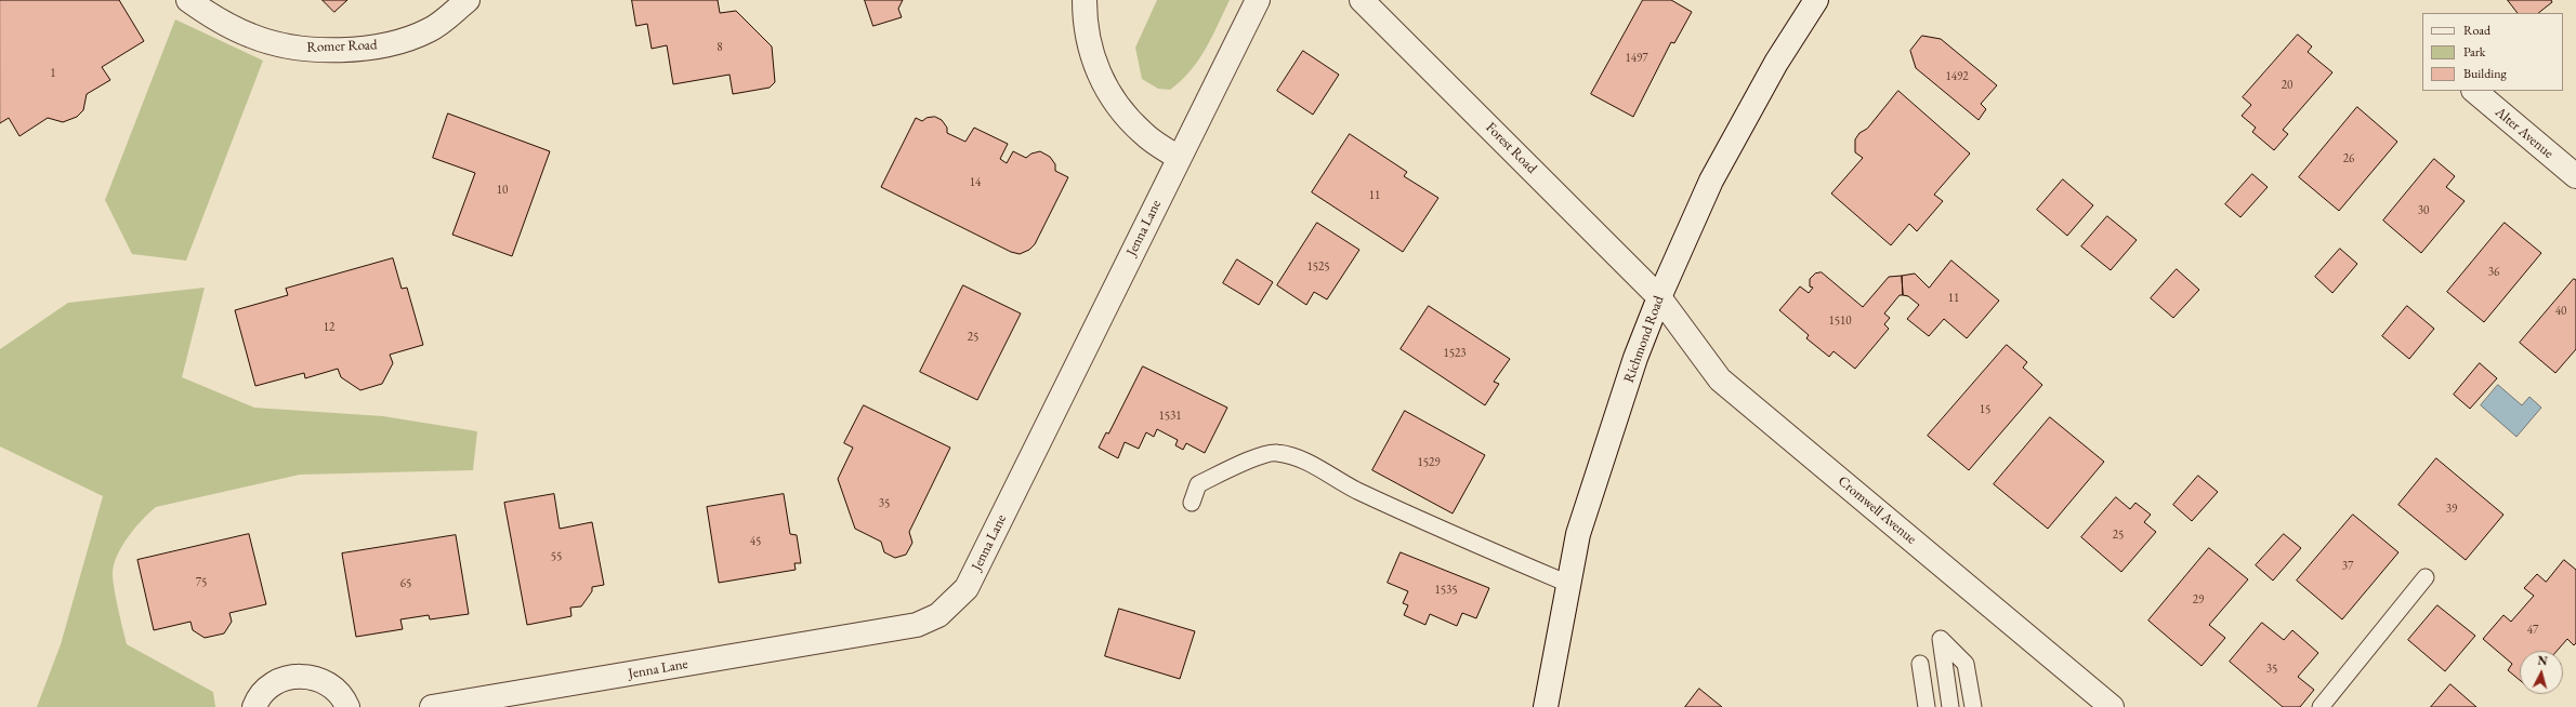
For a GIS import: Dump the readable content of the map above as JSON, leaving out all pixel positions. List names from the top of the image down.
{
  "streets": {
    "street": [
      "Romer Road",
      "Alter Avenue",
      "Forest Road",
      "Jenna Lane",
      "Richmond Road",
      "Cromwell Avenue"
    ]
  },
  "crossings": [
    ["Forest Road", "Richmond Road"],
    ["Forest Road", "Cromwell Avenue"],
    ["Richmond Road", "Cromwell Avenue"]
  ],
  "house_numbers": [
    "8",
    "1497",
    "1",
    "1492",
    "20",
    "26",
    "14",
    "10",
    "11",
    "30",
    "1525",
    "36",
    "11",
    "40",
    "1510",
    "12",
    "25",
    "1523",
    "15",
    "1531",
    "1529",
    "35",
    "39",
    "25",
    "45",
    "55",
    "37",
    "75",
    "65",
    "1535",
    "29",
    "47",
    "35"
  ],
  "legend": ["Road", "Park", "Building"],
  "north": "top"
}
